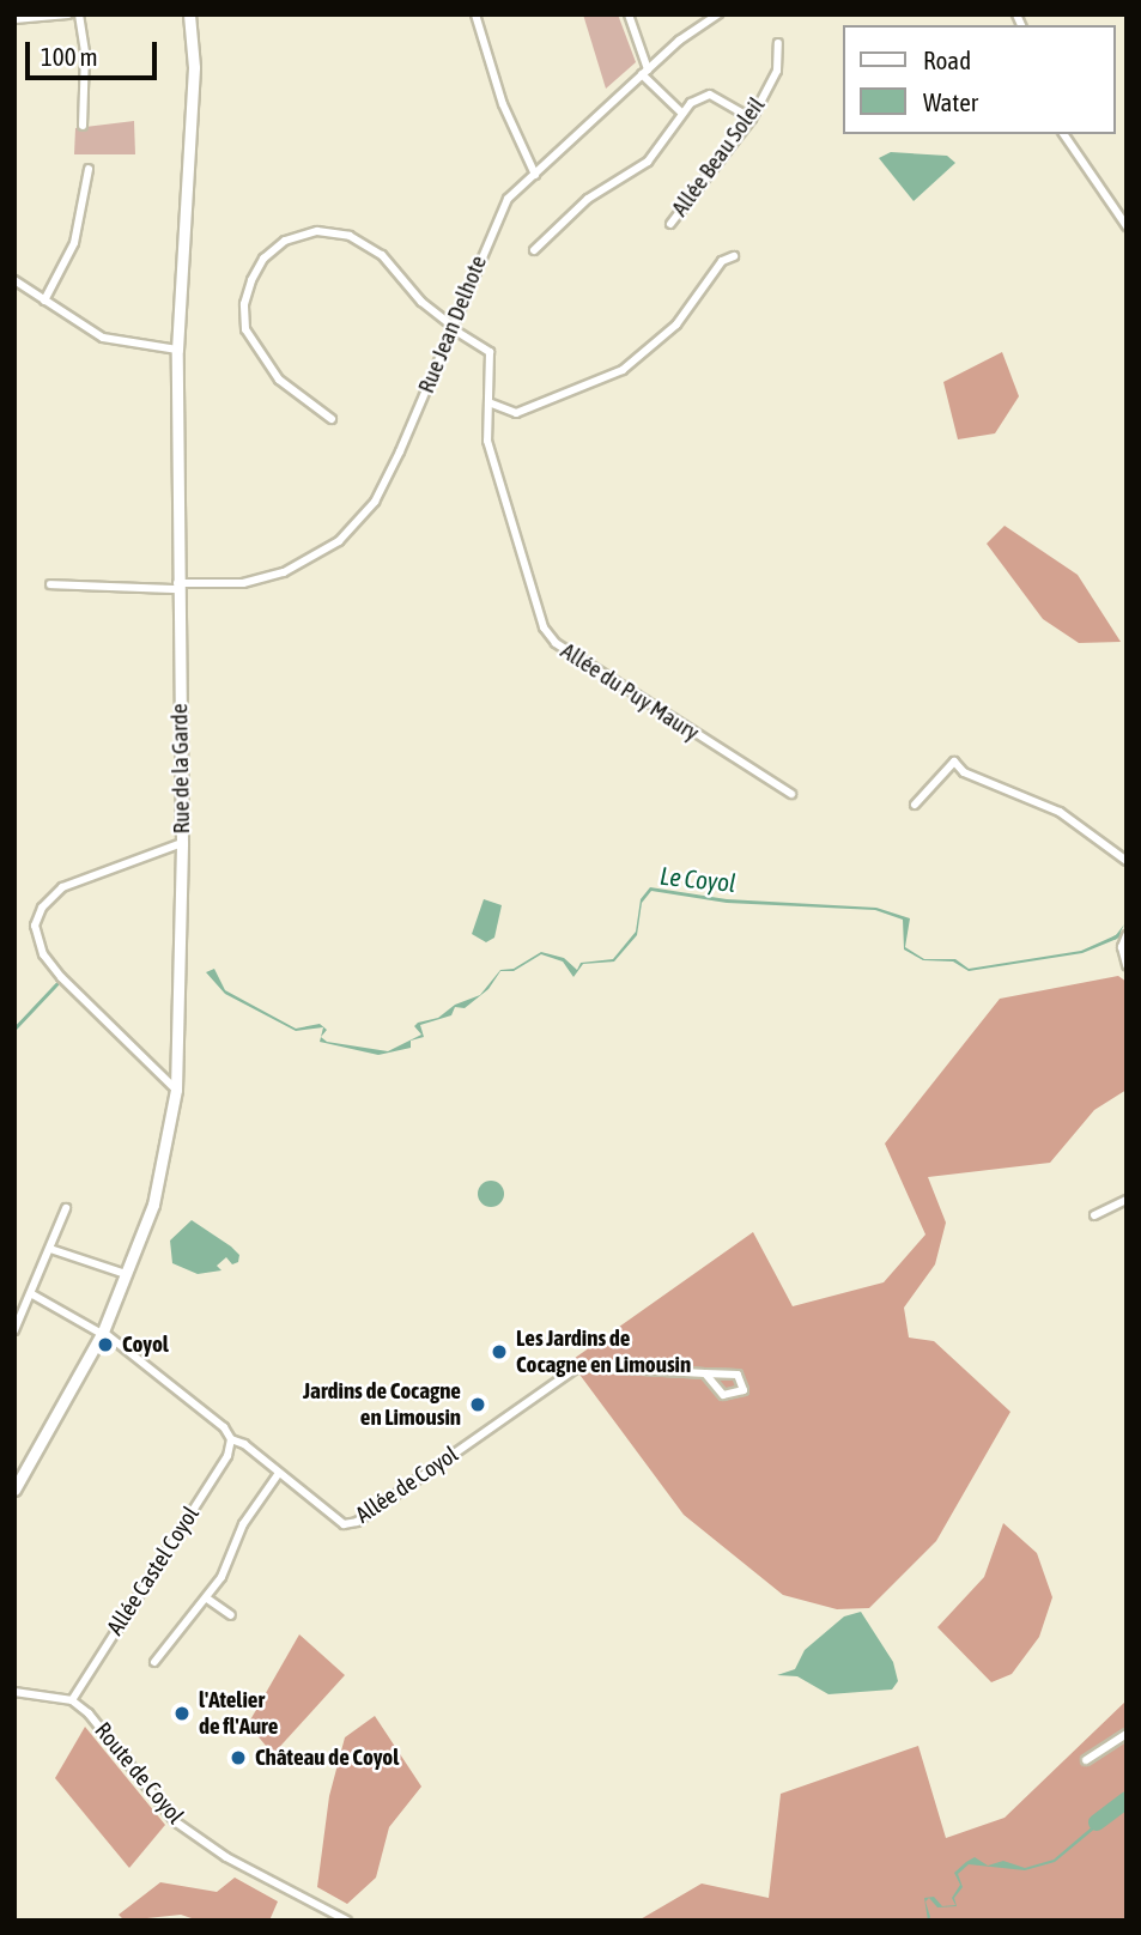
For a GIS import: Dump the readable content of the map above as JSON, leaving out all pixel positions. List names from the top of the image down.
{
  "streets": {
    "main road": ["Rue de la Garde"],
    "street": [
      "Allée Beau Soleil",
      "Rue Jean Delhote",
      "Allée du Puy Maury",
      "Allée de Coyol",
      "Allée Castel Coyol",
      "Route de Coyol"
    ]
  },
  "crossings": [
    ["Rue Jean Delhote", "Allée du Puy Maury"],
    ["Rue Jean Delhote", "Rue de la Garde"],
    ["Rue de la Garde", "Allée de Coyol"],
    ["Allée de Coyol", "Allée Castel Coyol"],
    ["Allée Castel Coyol", "Route de Coyol"]
  ],
  "water": ["Le Coyol"],
  "places": [
    "Coyol",
    "Les Jardins de Cocagne en Limousin",
    "Jardins de Cocagne en Limousin",
    "l'Atelier de fl'Aure",
    "Château de Coyol"
  ],
  "legend": ["Road", "Water"],
  "scale_bar": "100 m"
}
